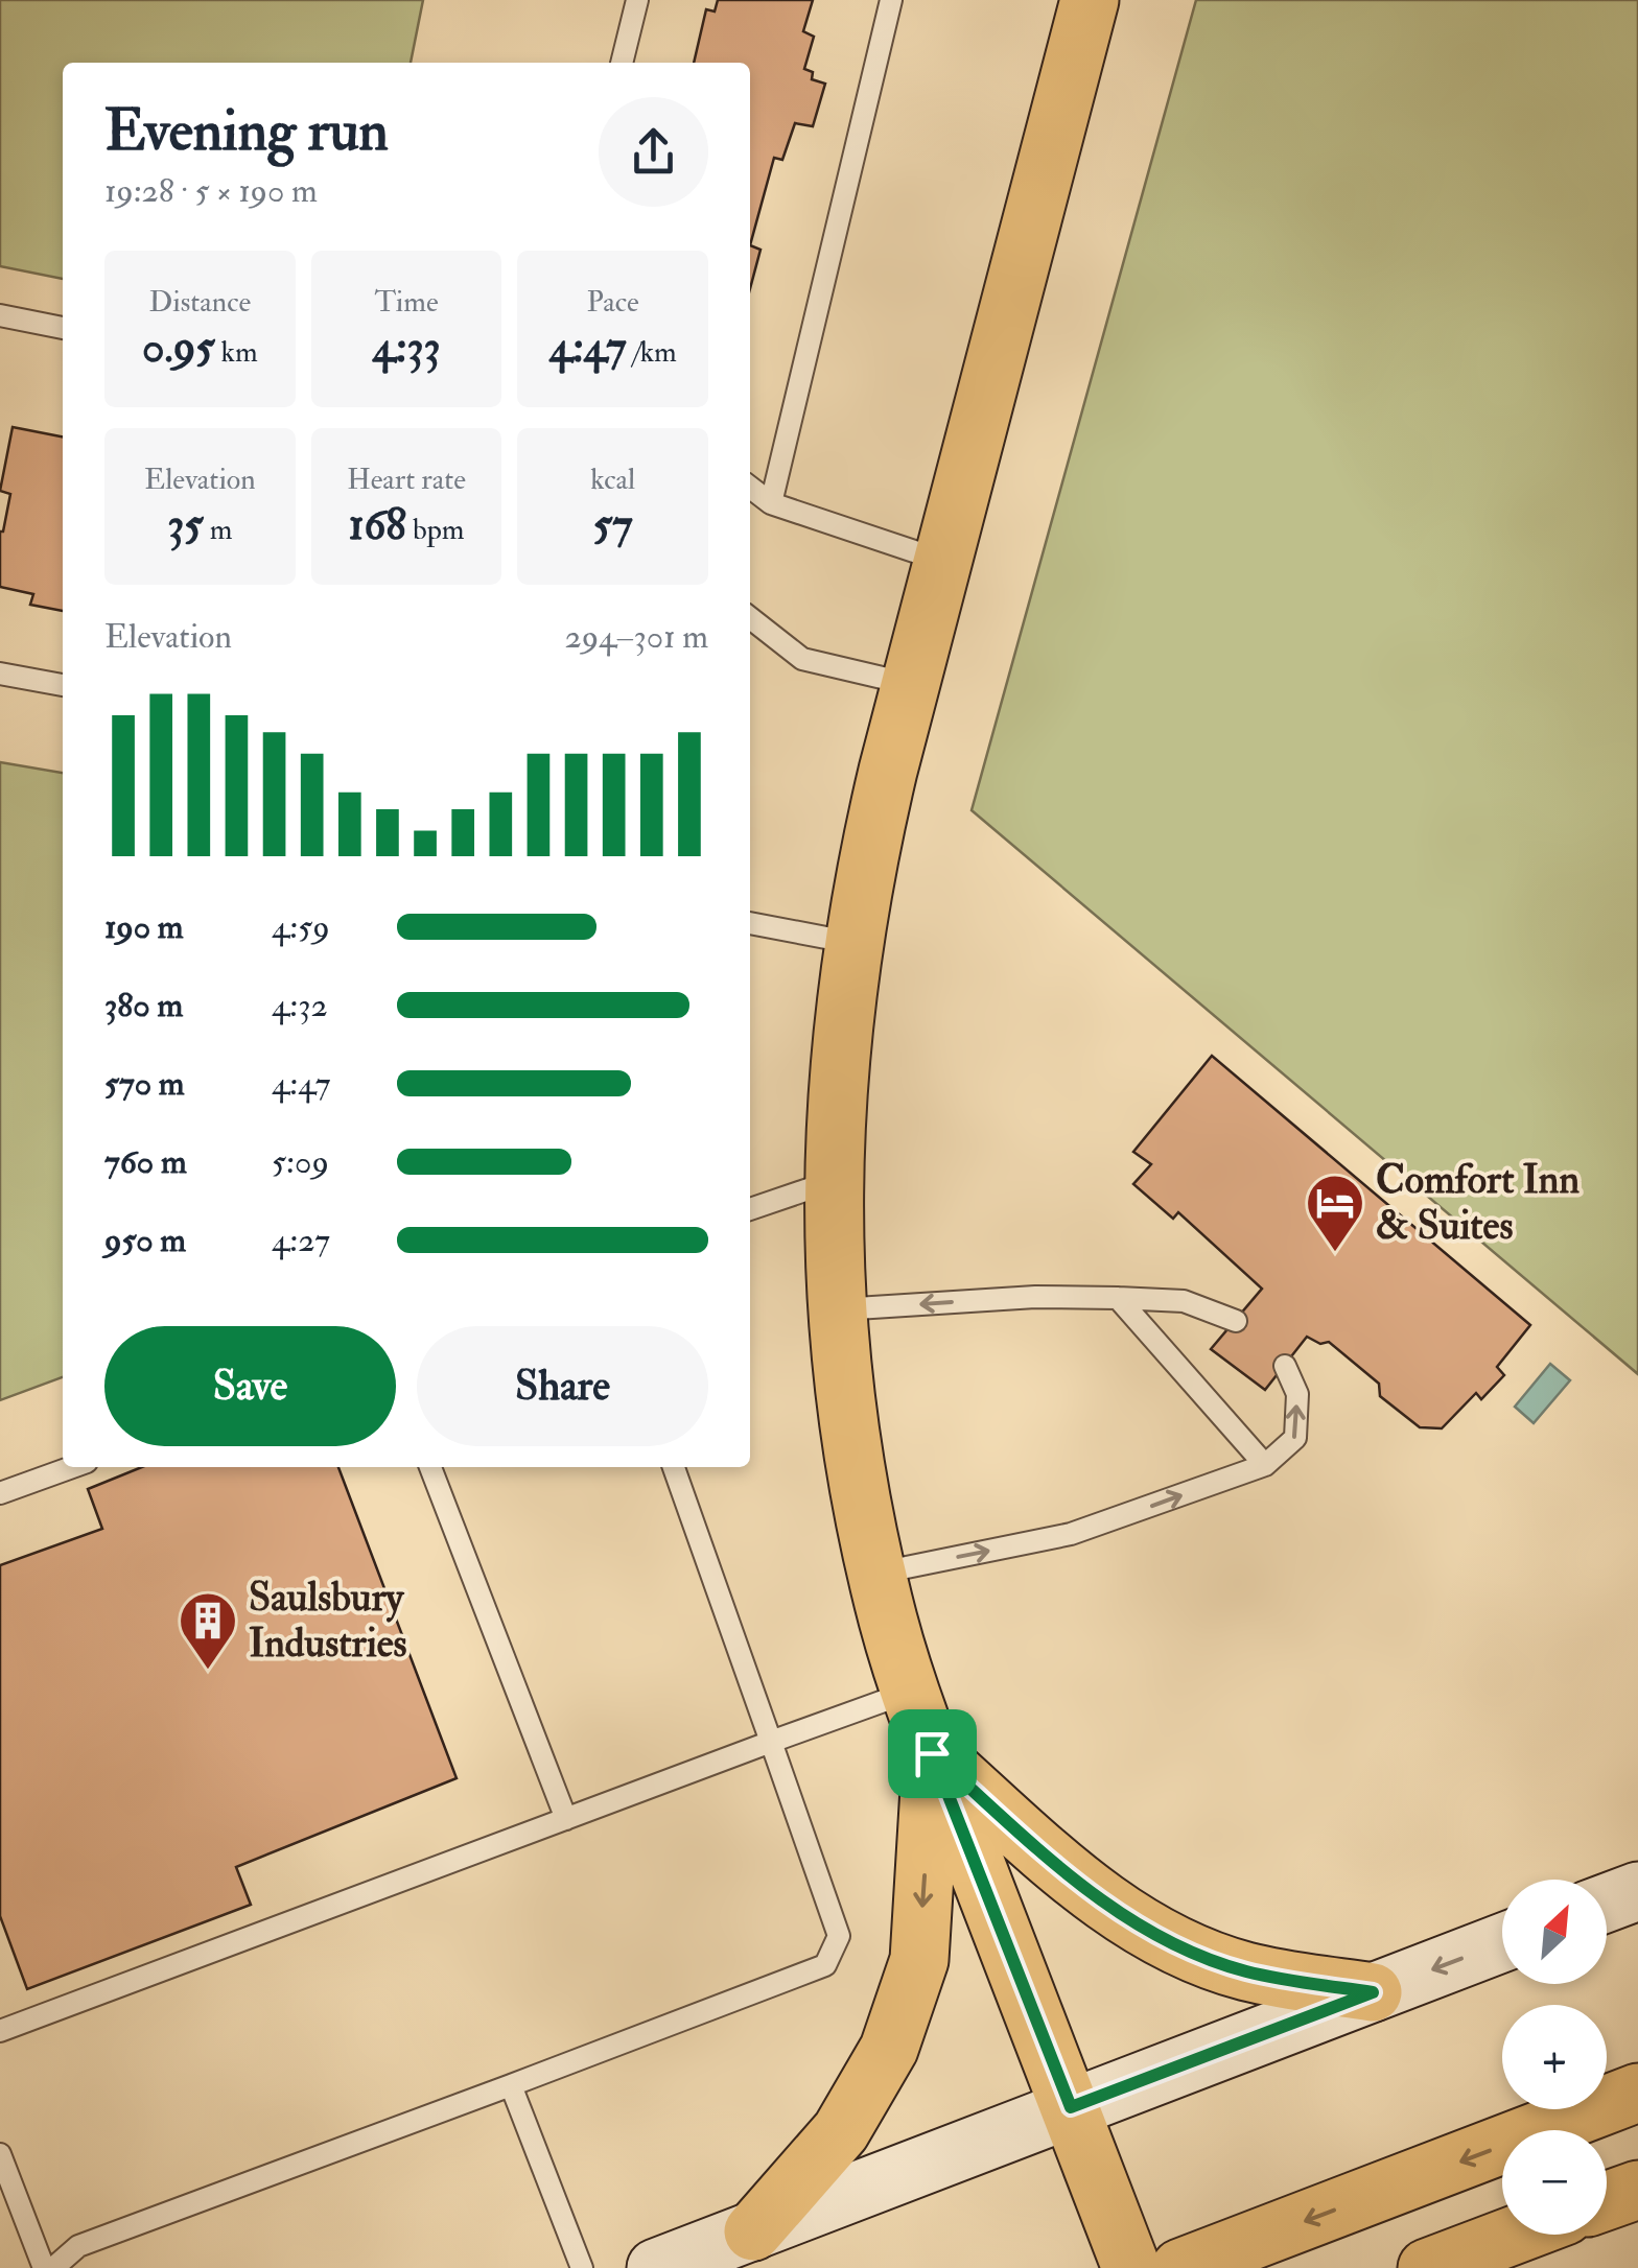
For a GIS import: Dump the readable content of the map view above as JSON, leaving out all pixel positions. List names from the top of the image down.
{
  "places": {
    "hotel": ["Comfort Inn & Suites"],
    "building": ["Saulsbury Industries"]
  },
  "north": "top right",
  "page": {
    "heading": ["Evening run", "19:28 · 5 × 190 m"],
    "stats": [
      ["Distance", "0.95 km"],
      ["Time", "4:33"],
      ["Pace", "4:47 /km"],
      ["Elevation", "35 m"],
      ["Heart rate", "168 bpm"],
      ["kcal", "57"]
    ],
    "chart": ["Elevation", "294–301 m"],
    "list": [
      {
        "name": "190 m",
        "note": "4:59"
      },
      {
        "name": "380 m",
        "note": "4:32"
      },
      {
        "name": "570 m",
        "note": "4:47"
      },
      {
        "name": "760 m",
        "note": "5:09"
      },
      {
        "name": "950 m",
        "note": "4:27"
      }
    ],
    "buttons": ["Save", "Share"],
    "map_buttons": ["+", "−"]
  }
}
